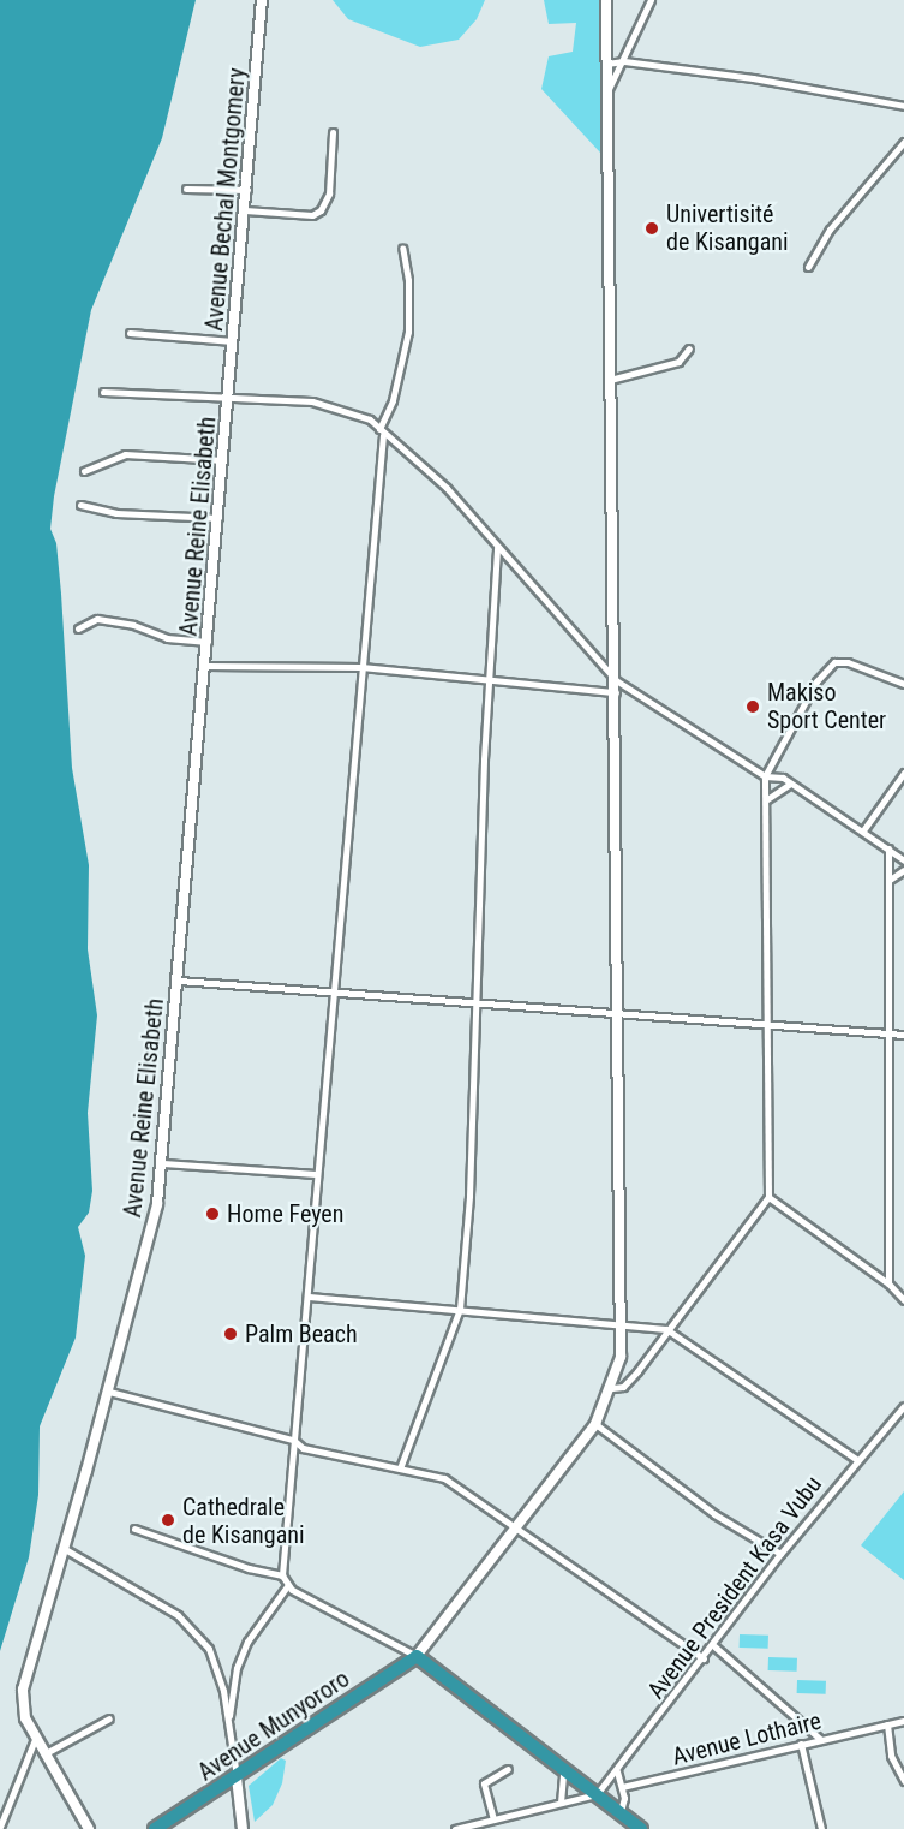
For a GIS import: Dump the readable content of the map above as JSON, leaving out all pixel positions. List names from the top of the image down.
{
  "streets": {
    "highway": ["Avenue Munyororo"],
    "street": [
      "Avenue Bechal Montgomery",
      "Avenue Reine Elisabeth",
      "Avenue President Kasa Vubu",
      "Avenue Lothaire"
    ]
  },
  "crossings": [
    ["Avenue Bechal Montgomery", "Avenue Reine Elisabeth"]
  ],
  "places": [
    "Univertisité de Kisangani",
    "Makiso Sport Center",
    "Home Feyen",
    "Palm Beach",
    "Cathedrale de Kisangani"
  ]
}
